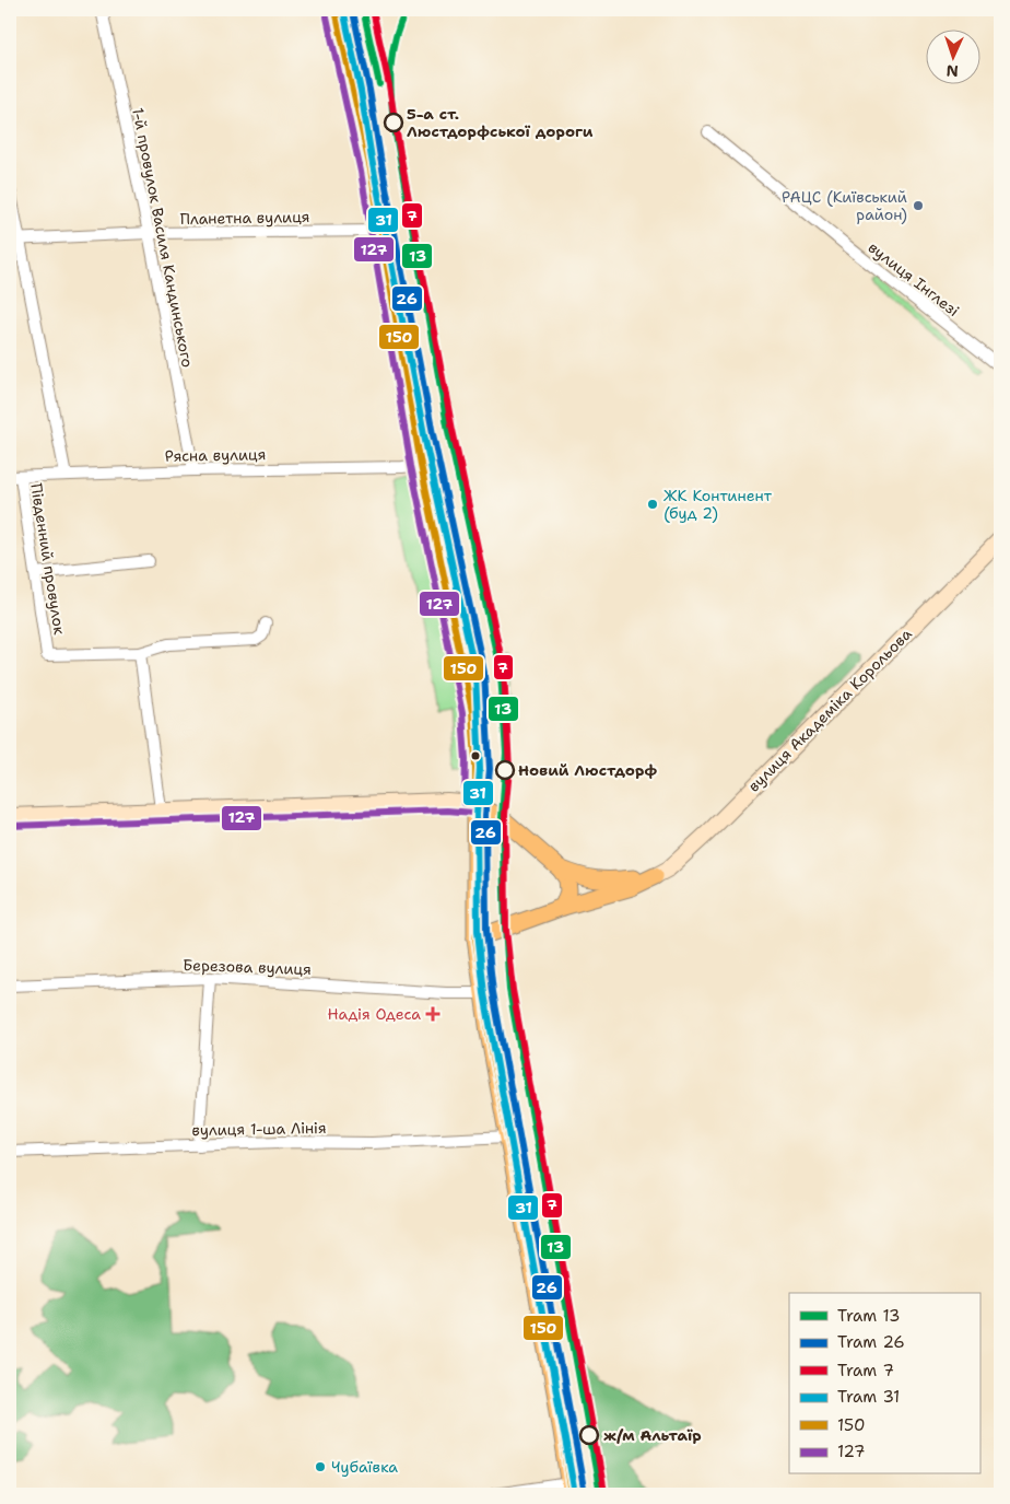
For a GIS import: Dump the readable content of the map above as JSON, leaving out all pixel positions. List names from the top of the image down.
{
  "streets": {
    "main road": ["вулиця Академіка Корольова"],
    "street": [
      "Планетна вулиця",
      "1-й провулок Василя Кандинського",
      "вулиця Інглезі",
      "Рясна вулиця",
      "Південний провулок",
      "Березова вулиця",
      "вулиця 1-ша Лінія"
    ]
  },
  "crossings": [
    ["Планетна вулиця", "1-й провулок Василя Кандинського"],
    ["1-й провулок Василя Кандинського", "Рясна вулиця"],
    ["Рясна вулиця", "Південний провулок"]
  ],
  "places": {
    "other": [
      "5-а ст. Люстдорфської дороги",
      "РАЦС (Київський район)",
      "ЖК Континент (буд 2)",
      "Новий Люстдорф",
      "ж/м Альтаїр",
      "Чубаївка"
    ],
    "health": ["Надія Одеса"]
  },
  "lines": [
    "tram line 13",
    "tram line 7",
    "transit line 150",
    "tram line 26",
    "transit line 127",
    "tram line 31"
  ],
  "legend": [
    "Tram 13",
    "Tram 26",
    "Tram 7",
    "Tram 31",
    "150",
    "127"
  ],
  "north": "bottom"
}
